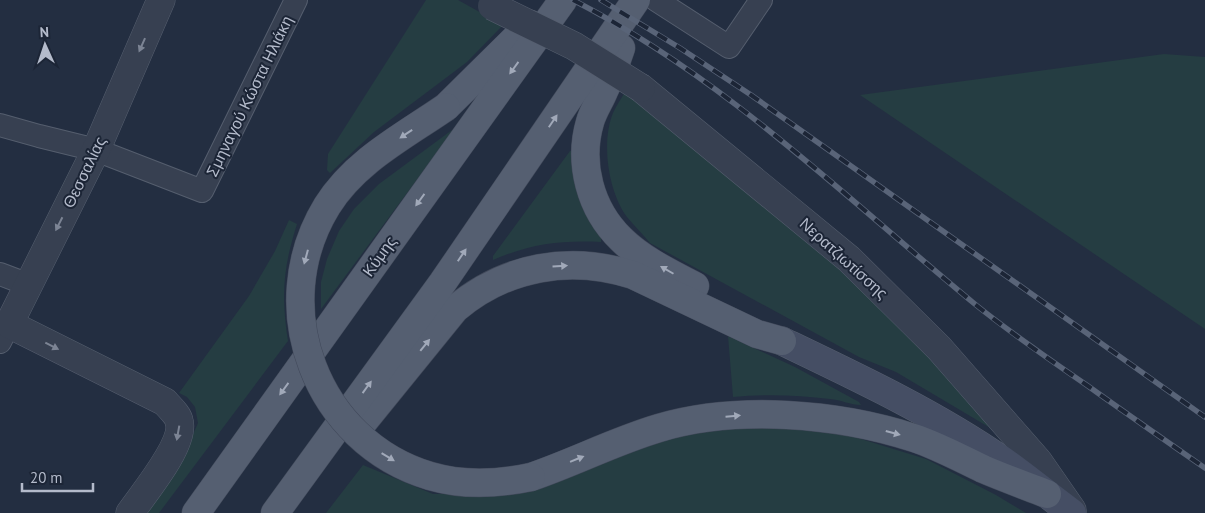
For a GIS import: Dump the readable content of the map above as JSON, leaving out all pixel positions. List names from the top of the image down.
{
  "streets": {
    "main road": ["Κύμης", "Νερατζιωτίσσης"],
    "street": ["Σμηναγού Κώστα Ηλιάκη", "Θεσσαλίας"]
  },
  "crossings": [
    ["Σμηναγού Κώστα Ηλιάκη", "Θεσσαλίας"]
  ],
  "one_way": ["Θεσσαλίας"],
  "scale_bar": "20 m",
  "north": "top"
}
